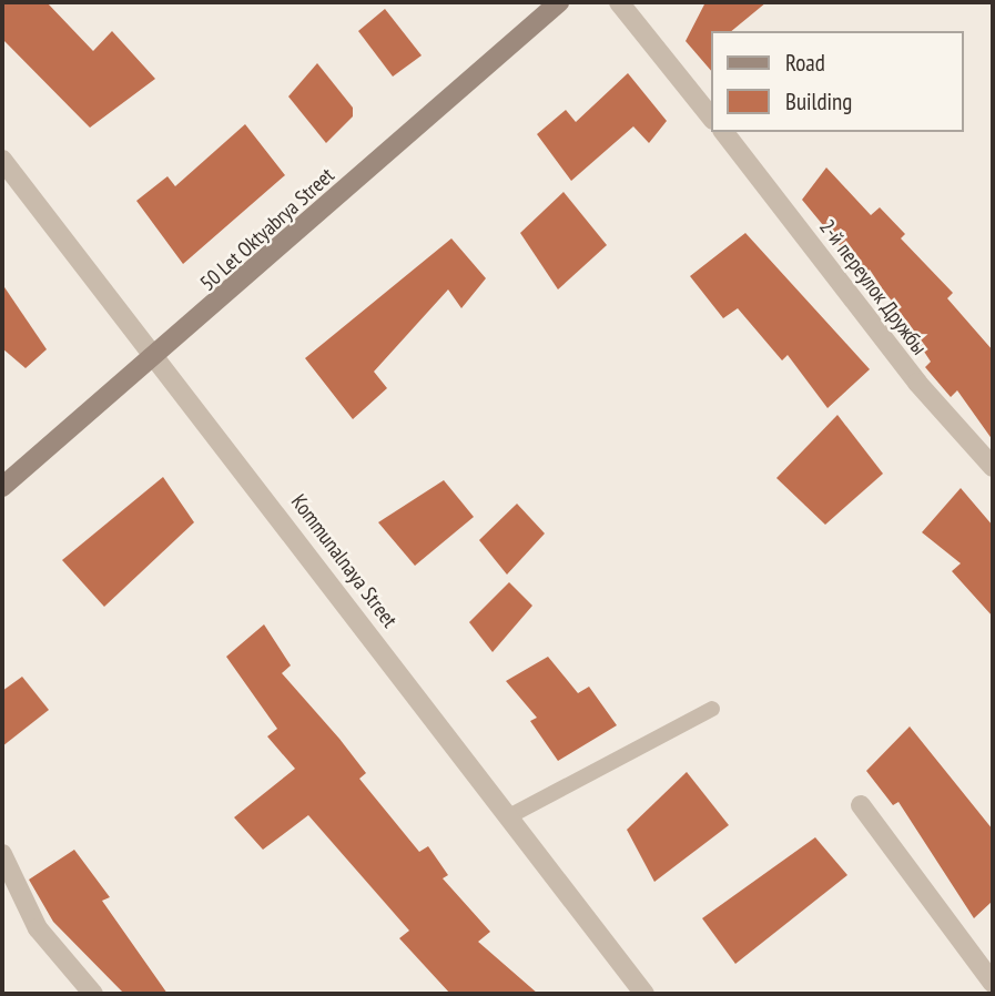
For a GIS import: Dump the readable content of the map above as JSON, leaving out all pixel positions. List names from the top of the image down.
{
  "streets": {
    "main road": ["50 Let Oktyabrya Street"],
    "street": ["2-й переулок Дружбы", "Kommunalnaya Street"]
  },
  "crossings": [
    ["50 Let Oktyabrya Street", "Kommunalnaya Street"]
  ],
  "legend": ["Road", "Building"]
}
